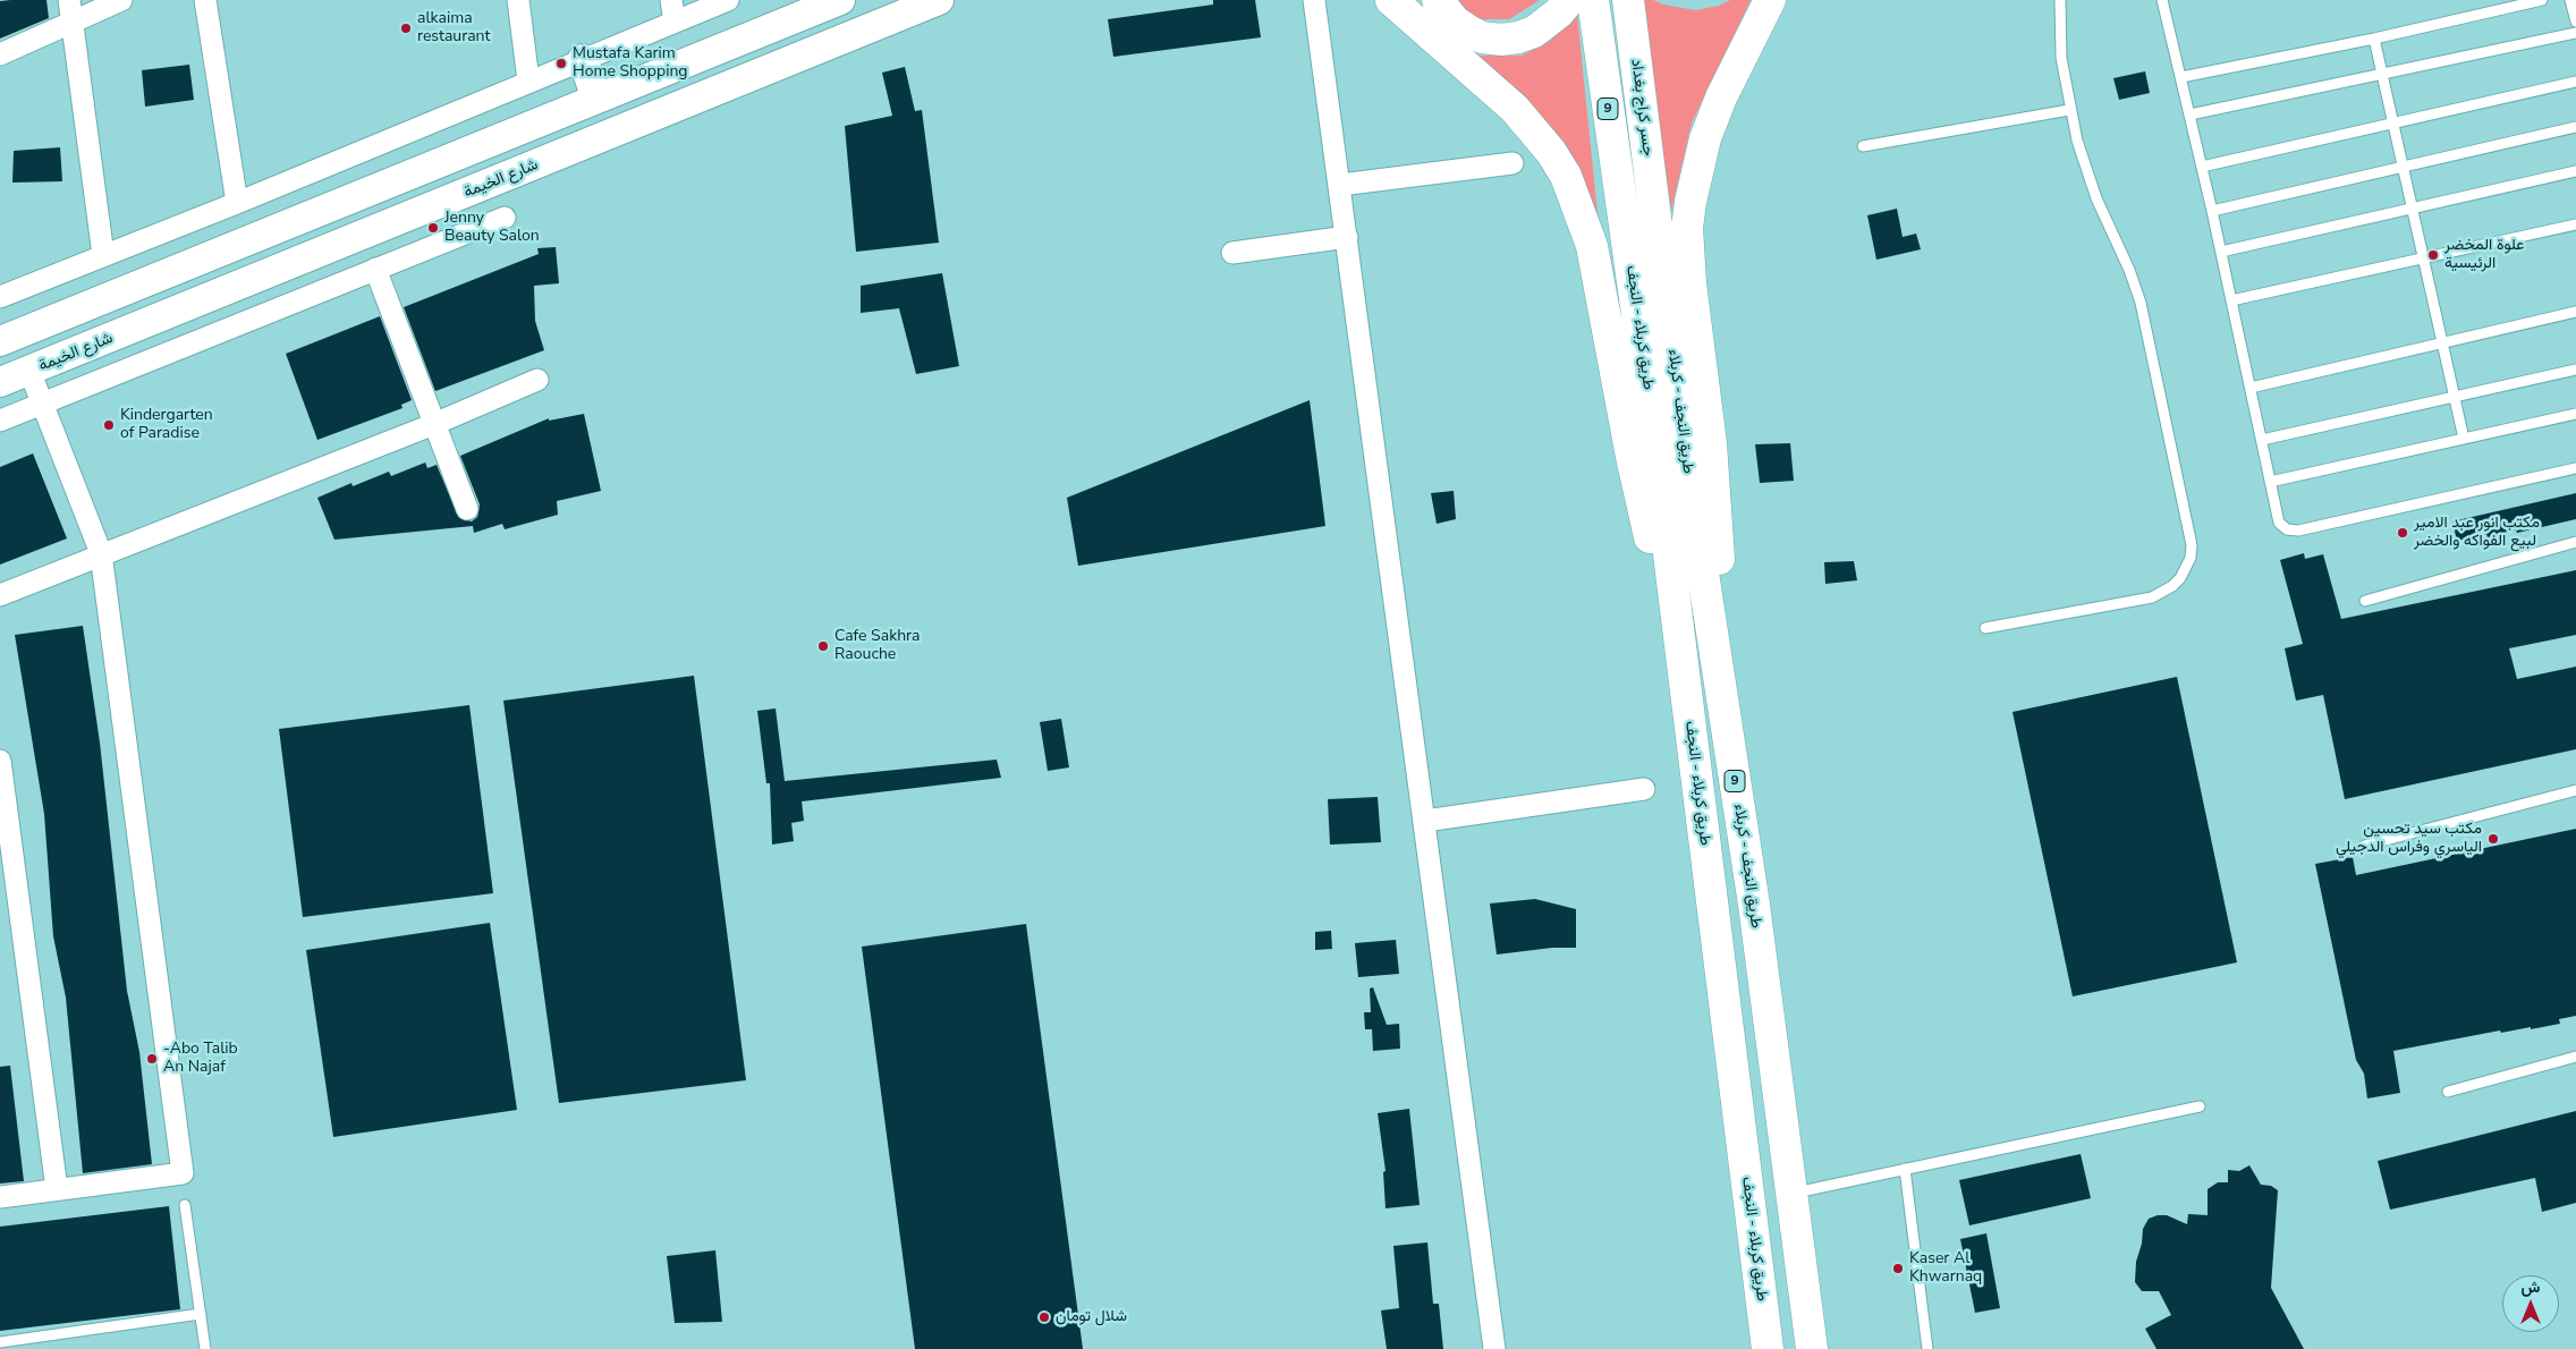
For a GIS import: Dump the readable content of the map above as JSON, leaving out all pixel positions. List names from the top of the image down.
{
  "streets": {
    "highway": [
      "جسر كراج بغداد",
      "9",
      "طريق کربلاء - النجف",
      "طريق النجف - کربلاء"
    ],
    "street": ["شارع الخيمة"]
  },
  "crossings": [
    ["جسر كراج بغداد", "طريق النجف - کربلاء"]
  ],
  "places": [
    "alkaima restaurant",
    "Mustafa Karim Home Shopping",
    "Jenny Beauty Salon",
    "علوة المخضر الرئيسية",
    "Kindergarten of Paradise",
    "مكتب انور عبد الامير لبيع الفواكه والخضر",
    "Cafe Sakhra Raouche",
    "مكتب سيد تحسين الياسري وفراس الدجيلي",
    "-Abo Talib An Najaf",
    "Kaser Al Khwarnaq",
    "شلال تومان"
  ],
  "north": "top"
}
